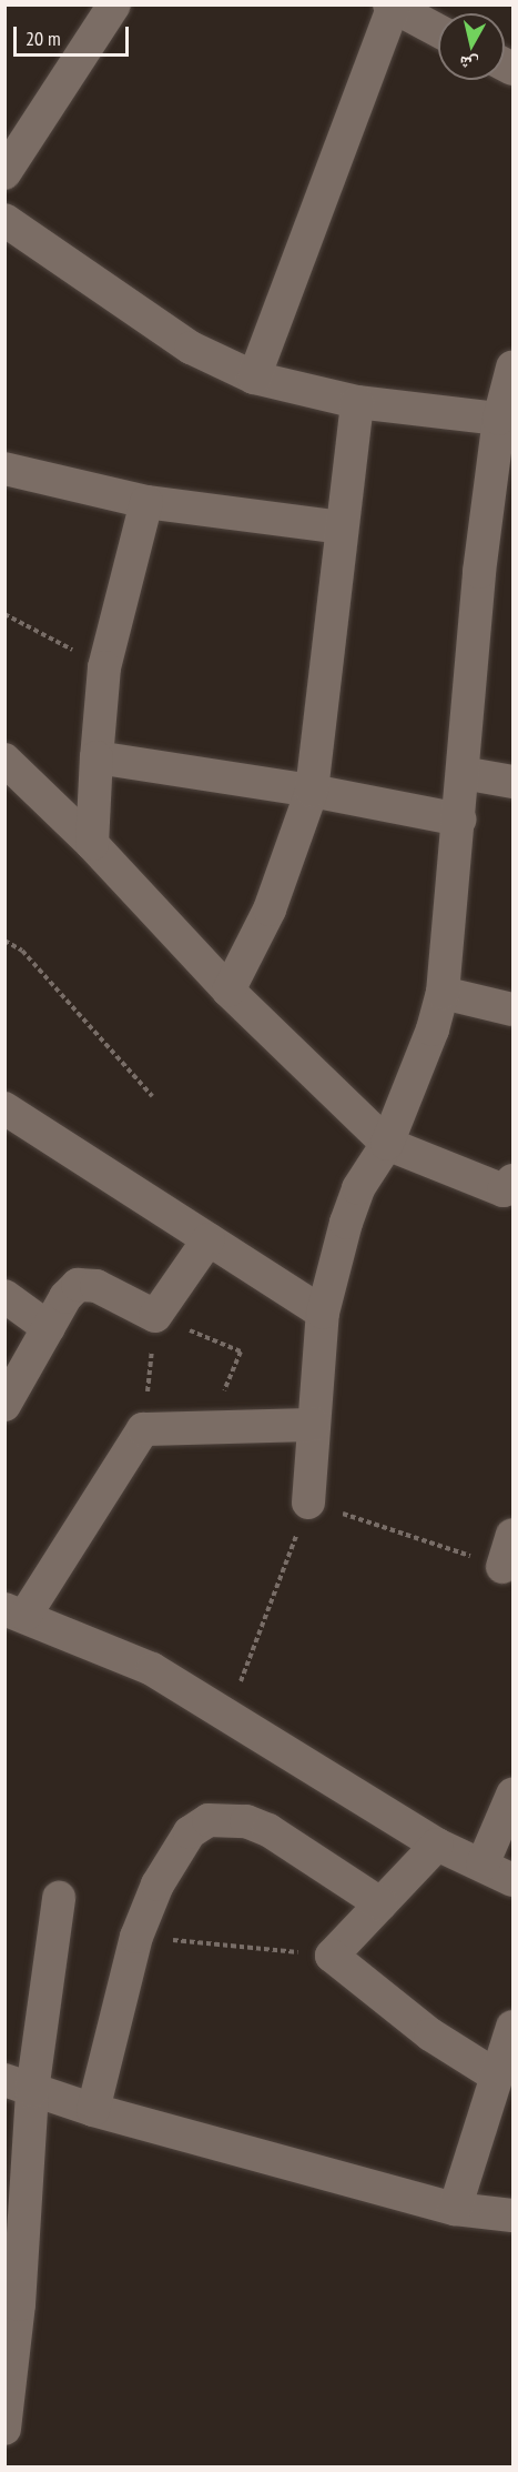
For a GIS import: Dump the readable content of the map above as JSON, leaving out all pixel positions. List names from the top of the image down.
{
  "scale_bar": "20 m",
  "north": "bottom"
}
